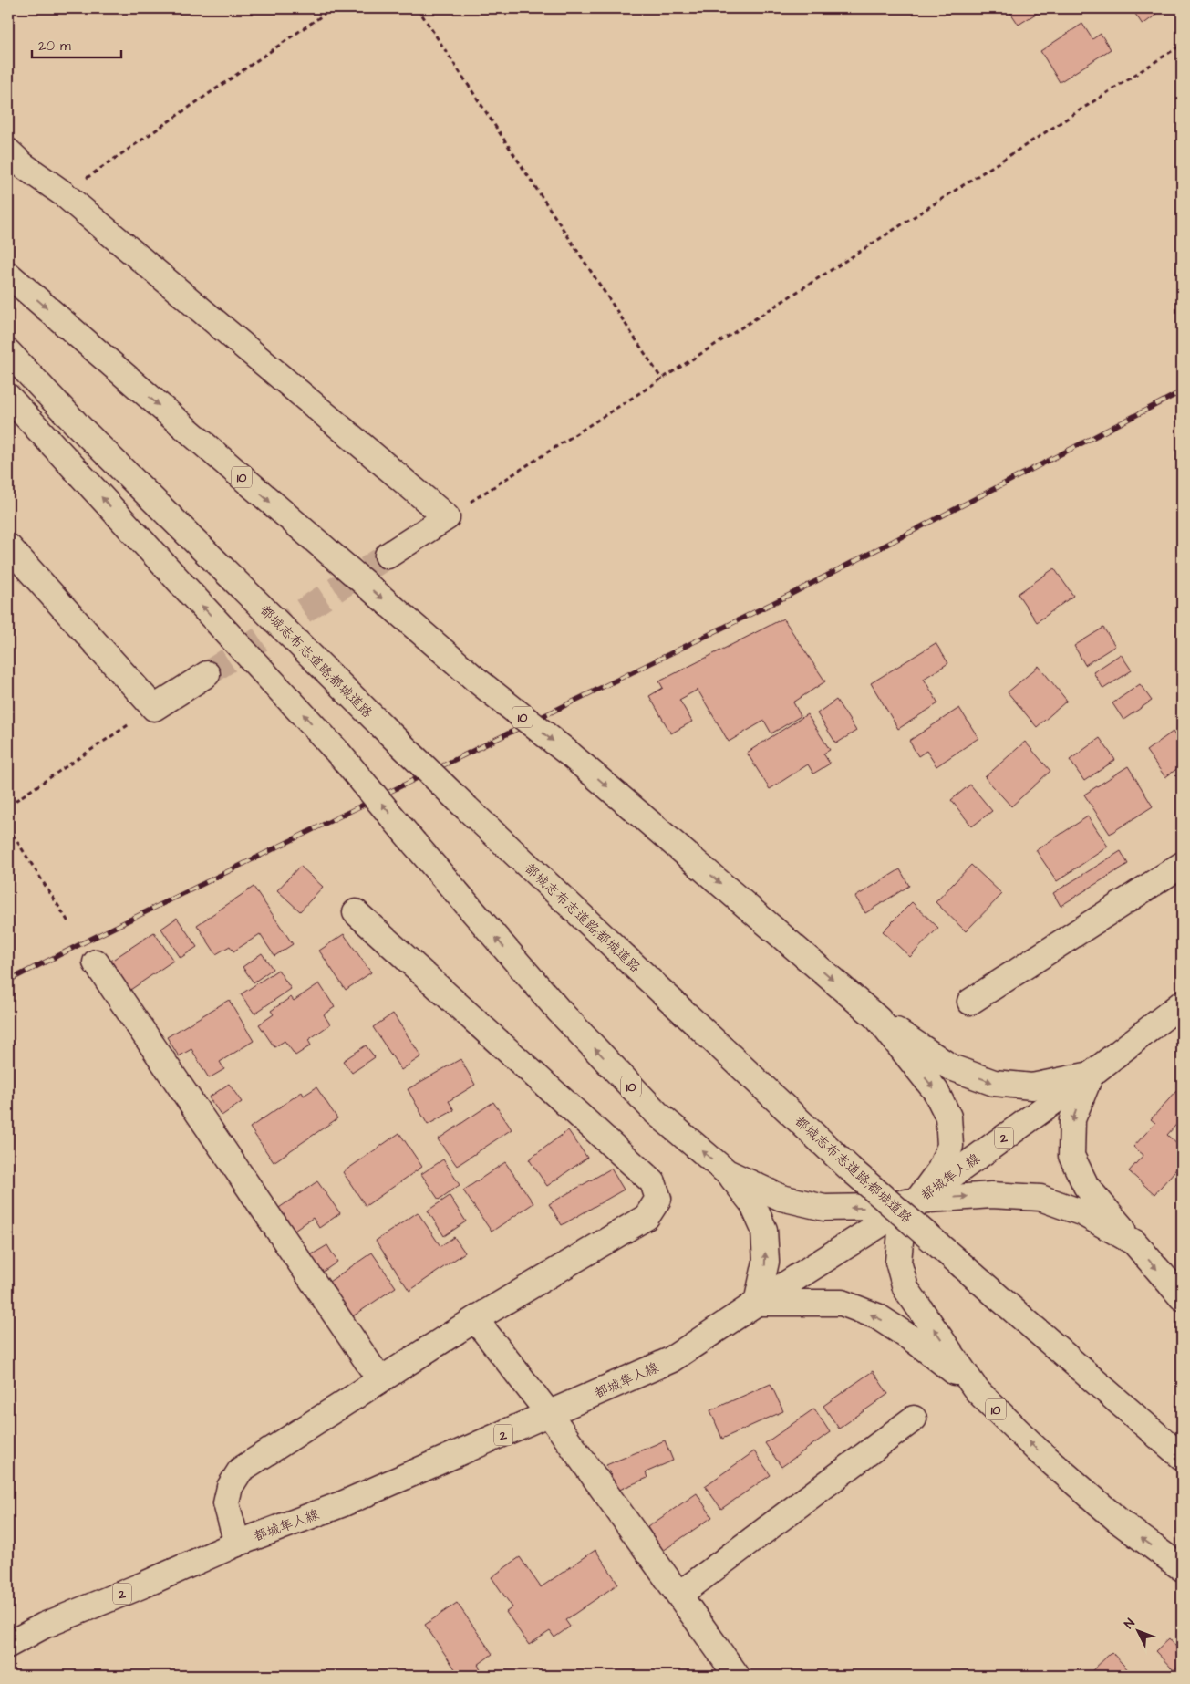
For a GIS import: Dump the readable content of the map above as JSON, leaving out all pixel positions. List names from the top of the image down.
{
  "streets": {
    "main road": [
      "10",
      "都城志布志道路;都城道路",
      "2",
      "都城隼人線"
    ]
  },
  "crossings": [
    ["10", "都城隼人線"]
  ],
  "scale_bar": "20 m",
  "north": "top left"
}
